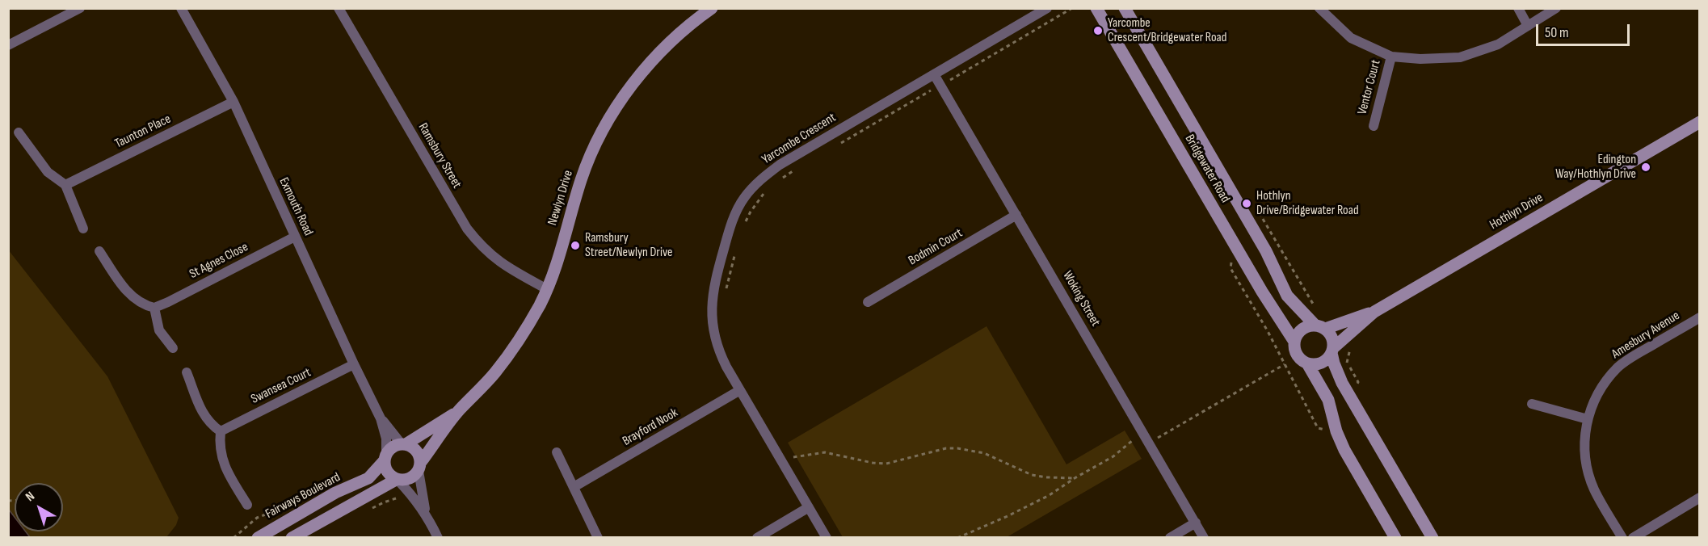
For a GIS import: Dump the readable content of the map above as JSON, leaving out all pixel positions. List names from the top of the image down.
{
  "streets": {
    "street": [
      "Ventor Court",
      "Taunton Place",
      "Yarcombe Crescent",
      "Ramsbury Street",
      "Bridgewater Road",
      "Newlyn Drive",
      "Exmouth Road",
      "Hothlyn Drive",
      "Bodmin Court",
      "St Agnes Close",
      "Woking Street",
      "Amesbury Avenue",
      "Swansea Court",
      "Brayford Nook",
      "Fairways Boulevard"
    ]
  },
  "crossings": [
    ["Taunton Place", "Exmouth Road"],
    ["Yarcombe Crescent", "Woking Street"],
    ["Yarcombe Crescent", "Brayford Nook"],
    ["Ramsbury Street", "Newlyn Drive"],
    ["Bridgewater Road", "Hothlyn Drive"],
    ["Newlyn Drive", "Exmouth Road"],
    ["Newlyn Drive", "Fairways Boulevard"],
    ["Exmouth Road", "St Agnes Close"],
    ["Exmouth Road", "Swansea Court"],
    ["Exmouth Road", "Fairways Boulevard"],
    ["Bodmin Court", "Woking Street"]
  ],
  "places": [
    "Yarcombe Crescent/Bridgewater Road",
    "Edington Way/Hothlyn Drive",
    "Hothlyn Drive/Bridgewater Road",
    "Ramsbury Street/Newlyn Drive"
  ],
  "scale_bar": "50 m",
  "north": "top left"
}
